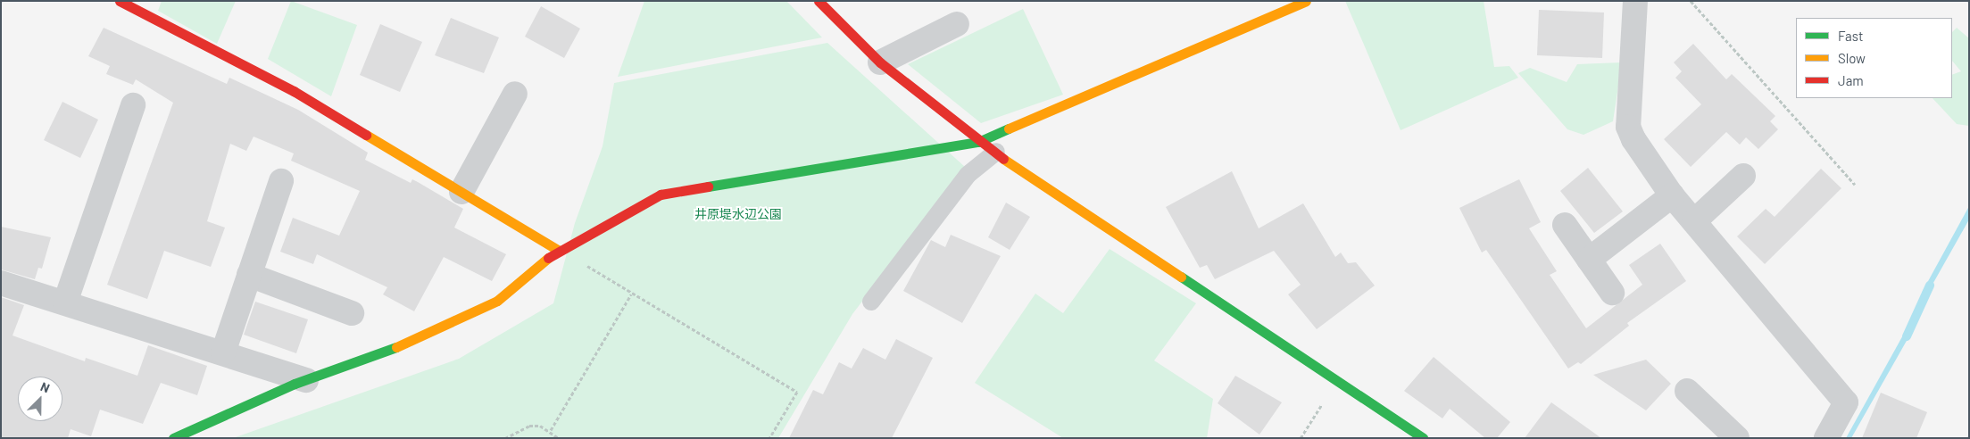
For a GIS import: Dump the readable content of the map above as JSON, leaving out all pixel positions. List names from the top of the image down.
{
  "parks": ["井原堤水辺公園"],
  "legend": ["Fast", "Slow", "Jam"],
  "north": "top right"
}
